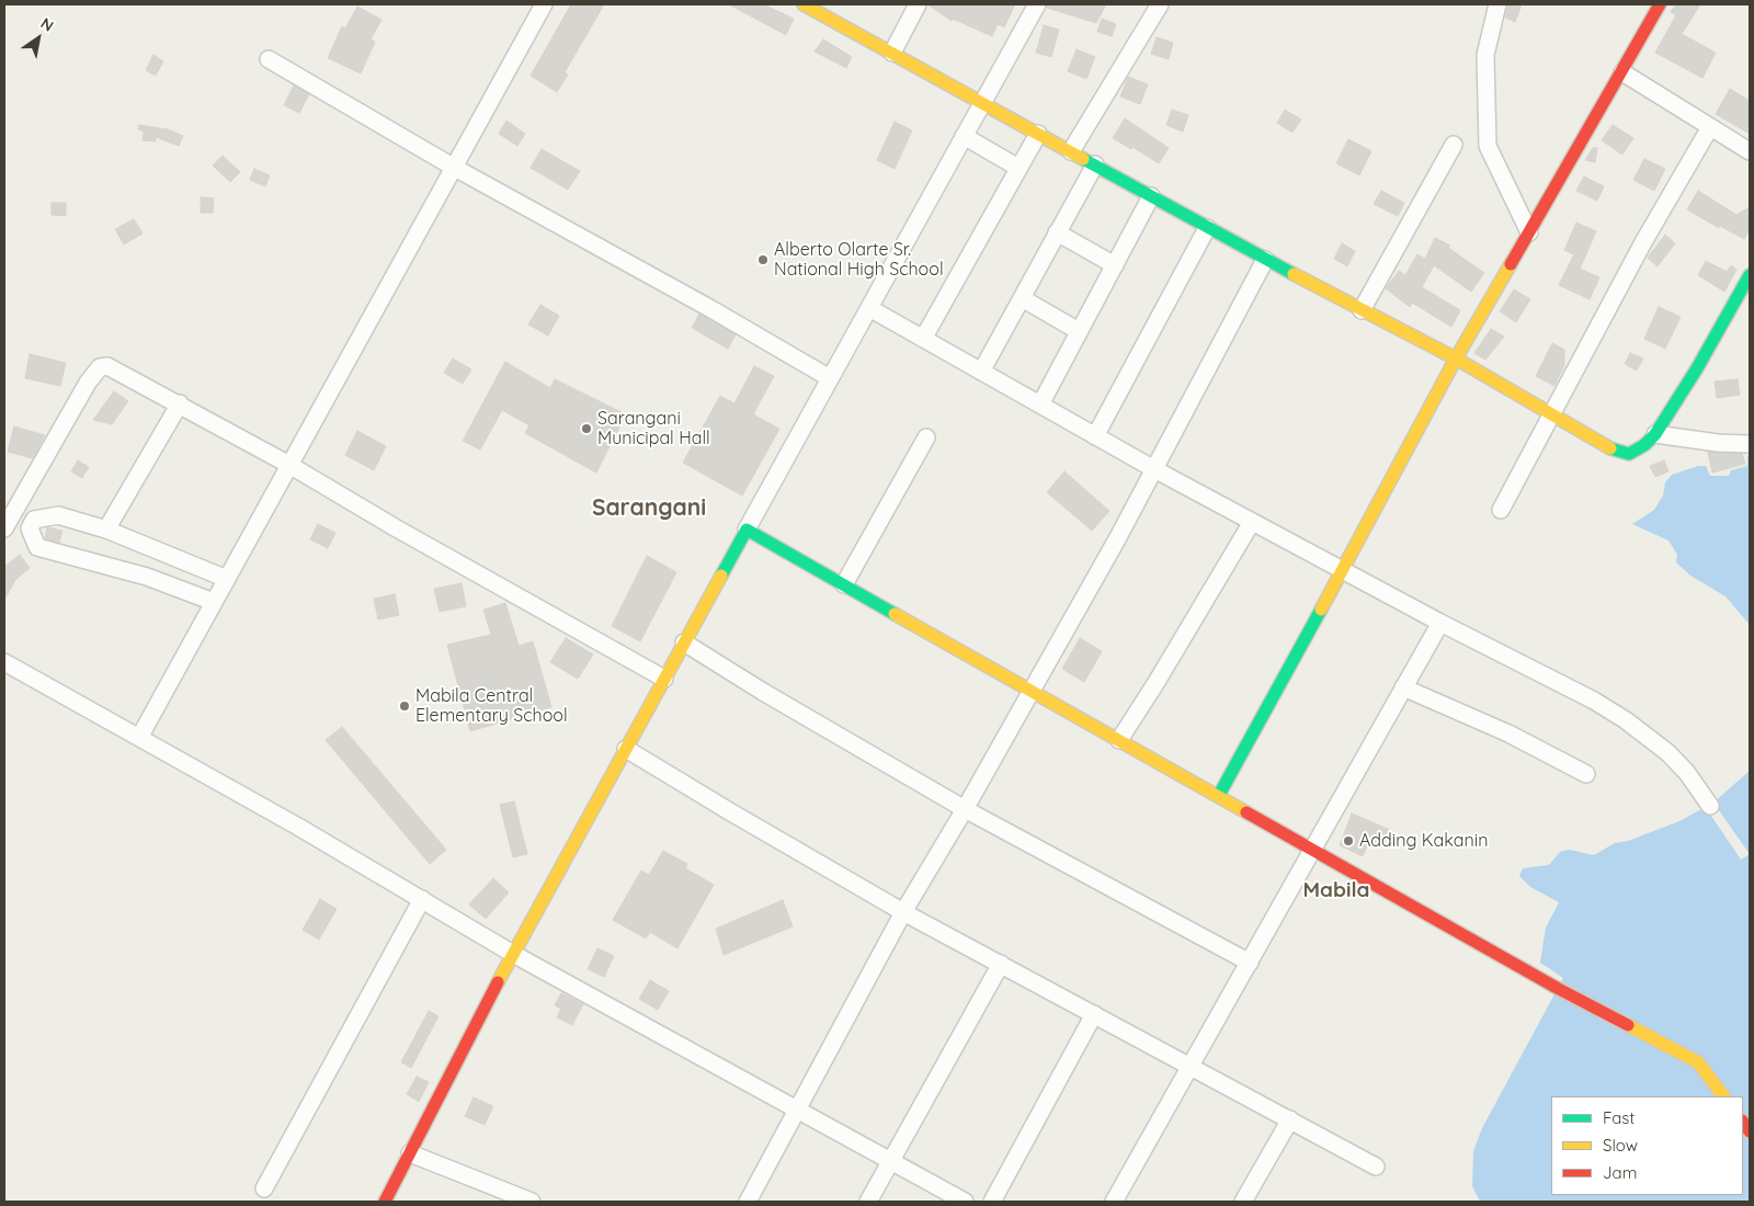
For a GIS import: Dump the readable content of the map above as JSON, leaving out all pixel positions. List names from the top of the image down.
{
  "districts": ["Sarangani", "Mabila"],
  "places": [
    "Alberto Olarte Sr. National High School",
    "Sarangani Municipal Hall",
    "Mabila Central Elementary School",
    "Adding Kakanin"
  ],
  "legend": ["Fast", "Slow", "Jam"],
  "north": "top right"
}
